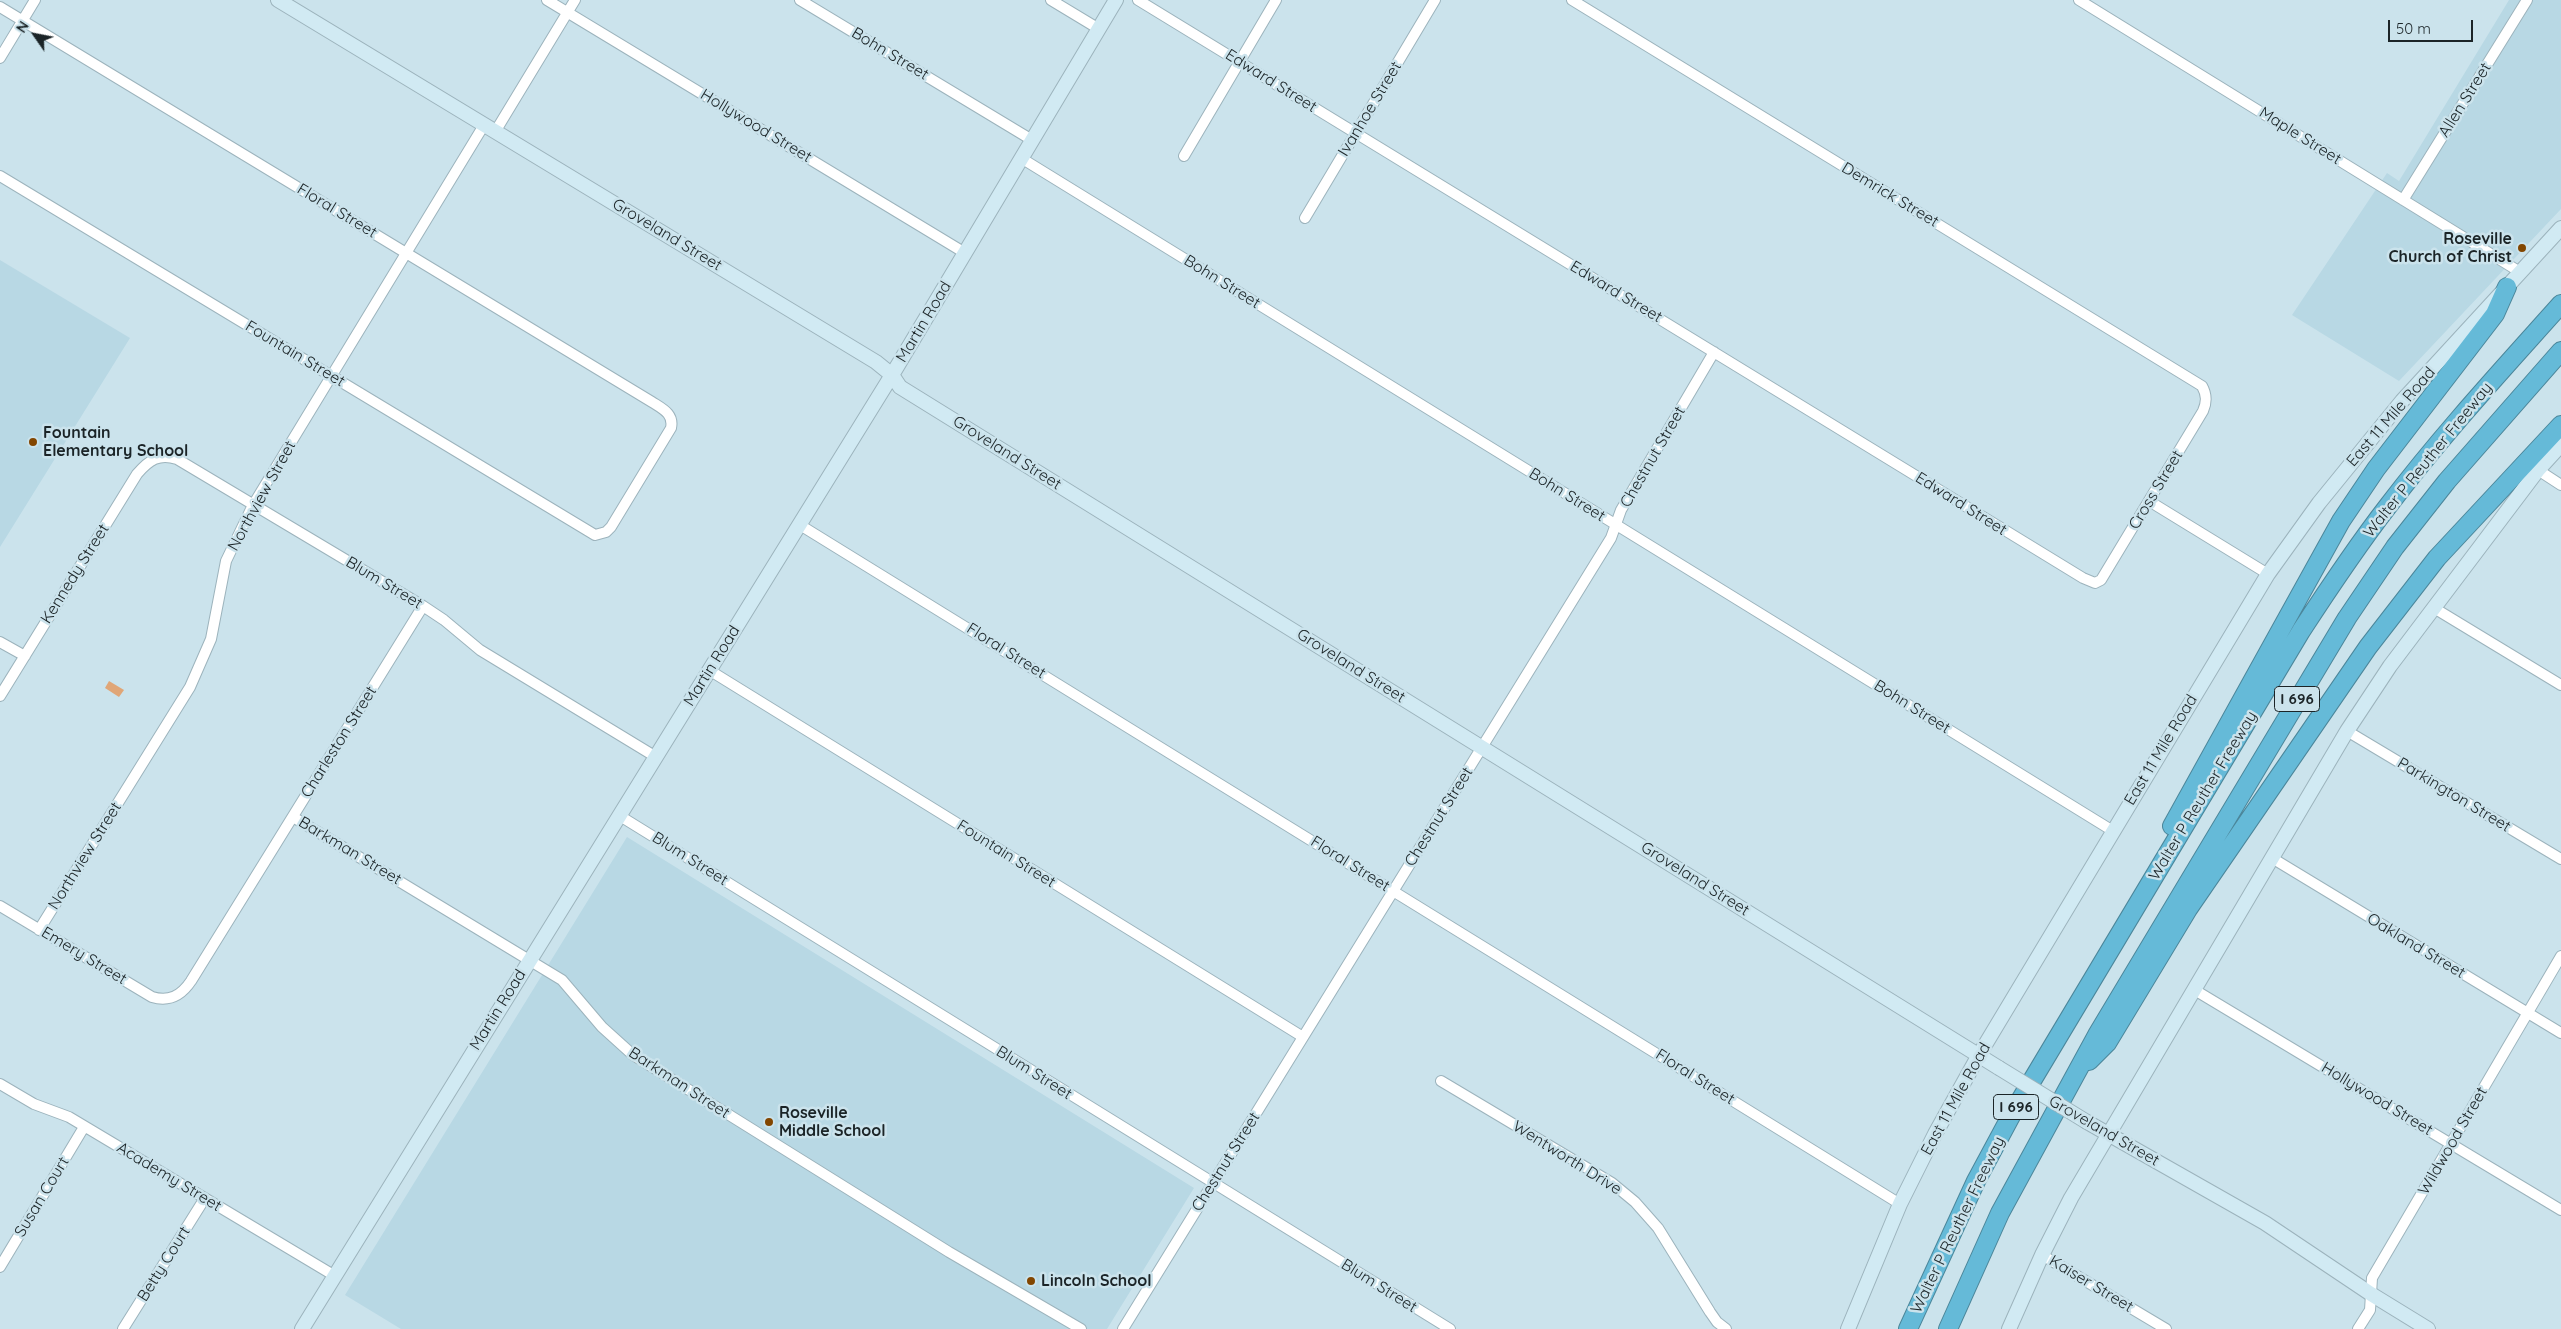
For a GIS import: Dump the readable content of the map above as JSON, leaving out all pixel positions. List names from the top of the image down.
{
  "streets": {
    "highway": ["Walter P Reuther Freeway", "I 696"],
    "street": [
      "Bohn Street",
      "Edward Street",
      "Allen Street",
      "Ivanhoe Street",
      "Hollywood Street",
      "Maple Street",
      "Demrick Street",
      "Floral Street",
      "Groveland Street",
      "Martin Road",
      "Fountain Street",
      "East 11 Mile Road",
      "Chestnut Street",
      "Cross Street",
      "Northview Street",
      "Kennedy Street",
      "Blum Street",
      "Charleston Street",
      "Parkington Street",
      "Barkman Street",
      "Oakland Street",
      "Emery Street",
      "Wildwood Street",
      "Wentworth Drive",
      "Academy Street",
      "Susan Court",
      "Betty Court",
      "Kaiser Street"
    ]
  },
  "crossings": [
    ["Bohn Street", "Martin Road"],
    ["Bohn Street", "East 11 Mile Road"],
    ["Bohn Street", "Chestnut Street"],
    ["Edward Street", "Ivanhoe Street"],
    ["Edward Street", "Chestnut Street"],
    ["Edward Street", "Cross Street"],
    ["Allen Street", "Maple Street"],
    ["Hollywood Street", "Martin Road"],
    ["Hollywood Street", "Northview Street"],
    ["Hollywood Street", "Wildwood Street"],
    ["Maple Street", "East 11 Mile Road"],
    ["Demrick Street", "Cross Street"],
    ["Floral Street", "Martin Road"],
    ["Floral Street", "Fountain Street"],
    ["Floral Street", "East 11 Mile Road"],
    ["Floral Street", "Chestnut Street"],
    ["Floral Street", "Northview Street"],
    ["Groveland Street", "Martin Road"],
    ["Groveland Street", "East 11 Mile Road"],
    ["Groveland Street", "Chestnut Street"],
    ["Groveland Street", "Northview Street"],
    ["Groveland Street", "Wildwood Street"],
    ["Martin Road", "Fountain Street"],
    ["Martin Road", "Blum Street"],
    ["Martin Road", "Barkman Street"],
    ["Martin Road", "Academy Street"],
    ["Fountain Street", "Chestnut Street"],
    ["Fountain Street", "Northview Street"],
    ["Chestnut Street", "Blum Street"],
    ["Northview Street", "Blum Street"],
    ["Northview Street", "Emery Street"],
    ["Kennedy Street", "Blum Street"],
    ["Blum Street", "Charleston Street"],
    ["Charleston Street", "Barkman Street"],
    ["Charleston Street", "Emery Street"],
    ["Oakland Street", "Wildwood Street"],
    ["Academy Street", "Susan Court"],
    ["Academy Street", "Betty Court"]
  ],
  "places": [
    "Roseville Church of Christ",
    "Fountain Elementary School",
    "Roseville Middle School",
    "Lincoln School"
  ],
  "scale_bar": "50 m",
  "north": "top left"
}
